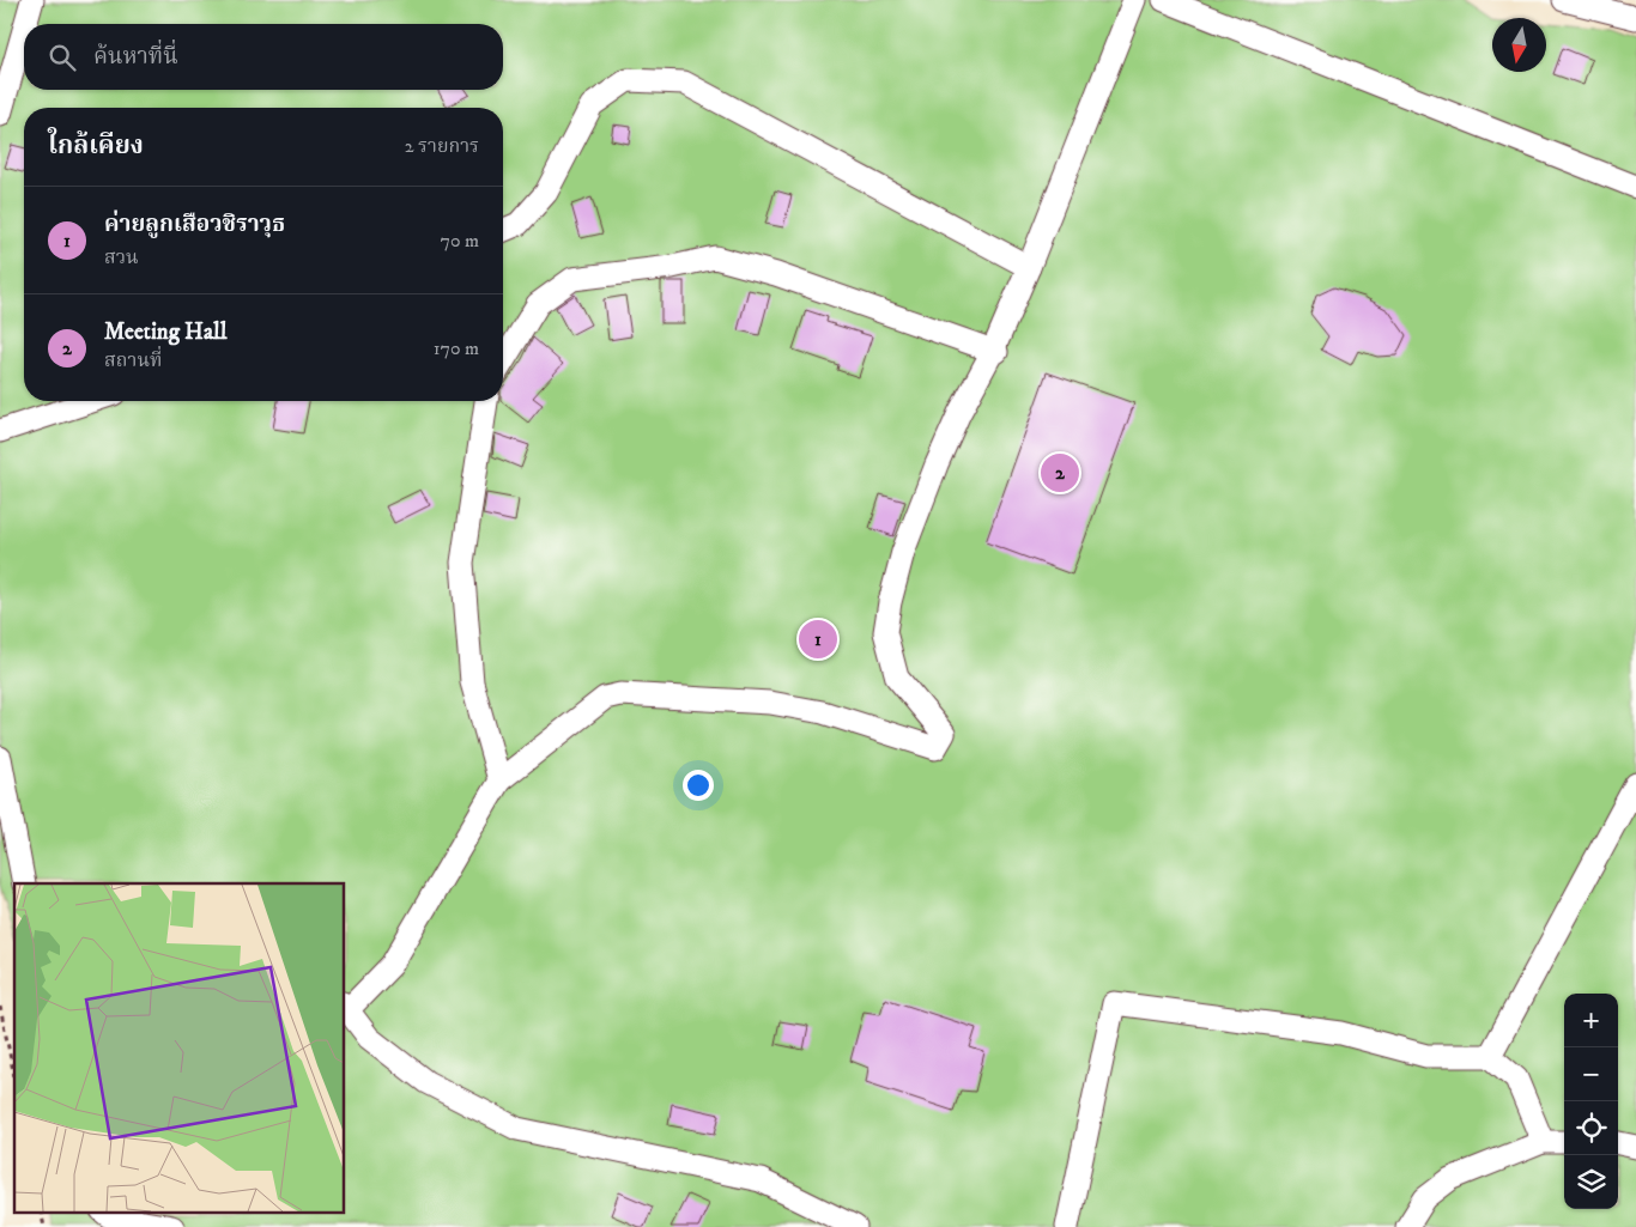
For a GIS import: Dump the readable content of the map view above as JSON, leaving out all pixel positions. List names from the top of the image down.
{
  "north": "bottom",
  "page": {
    "search": "ค้นหาที่นี่",
    "heading": ["ใกล้เคียง", "2 รายการ"],
    "list": [
      {
        "mark": "1",
        "name": "ค่ายลูกเสือวชิราวุธ",
        "note": "สวน",
        "value": "70 m"
      },
      {
        "mark": "2",
        "name": "Meeting Hall",
        "note": "สถานที่",
        "value": "170 m"
      }
    ],
    "pins": ["2", "1"],
    "map_buttons": ["+", "−"]
  }
}
